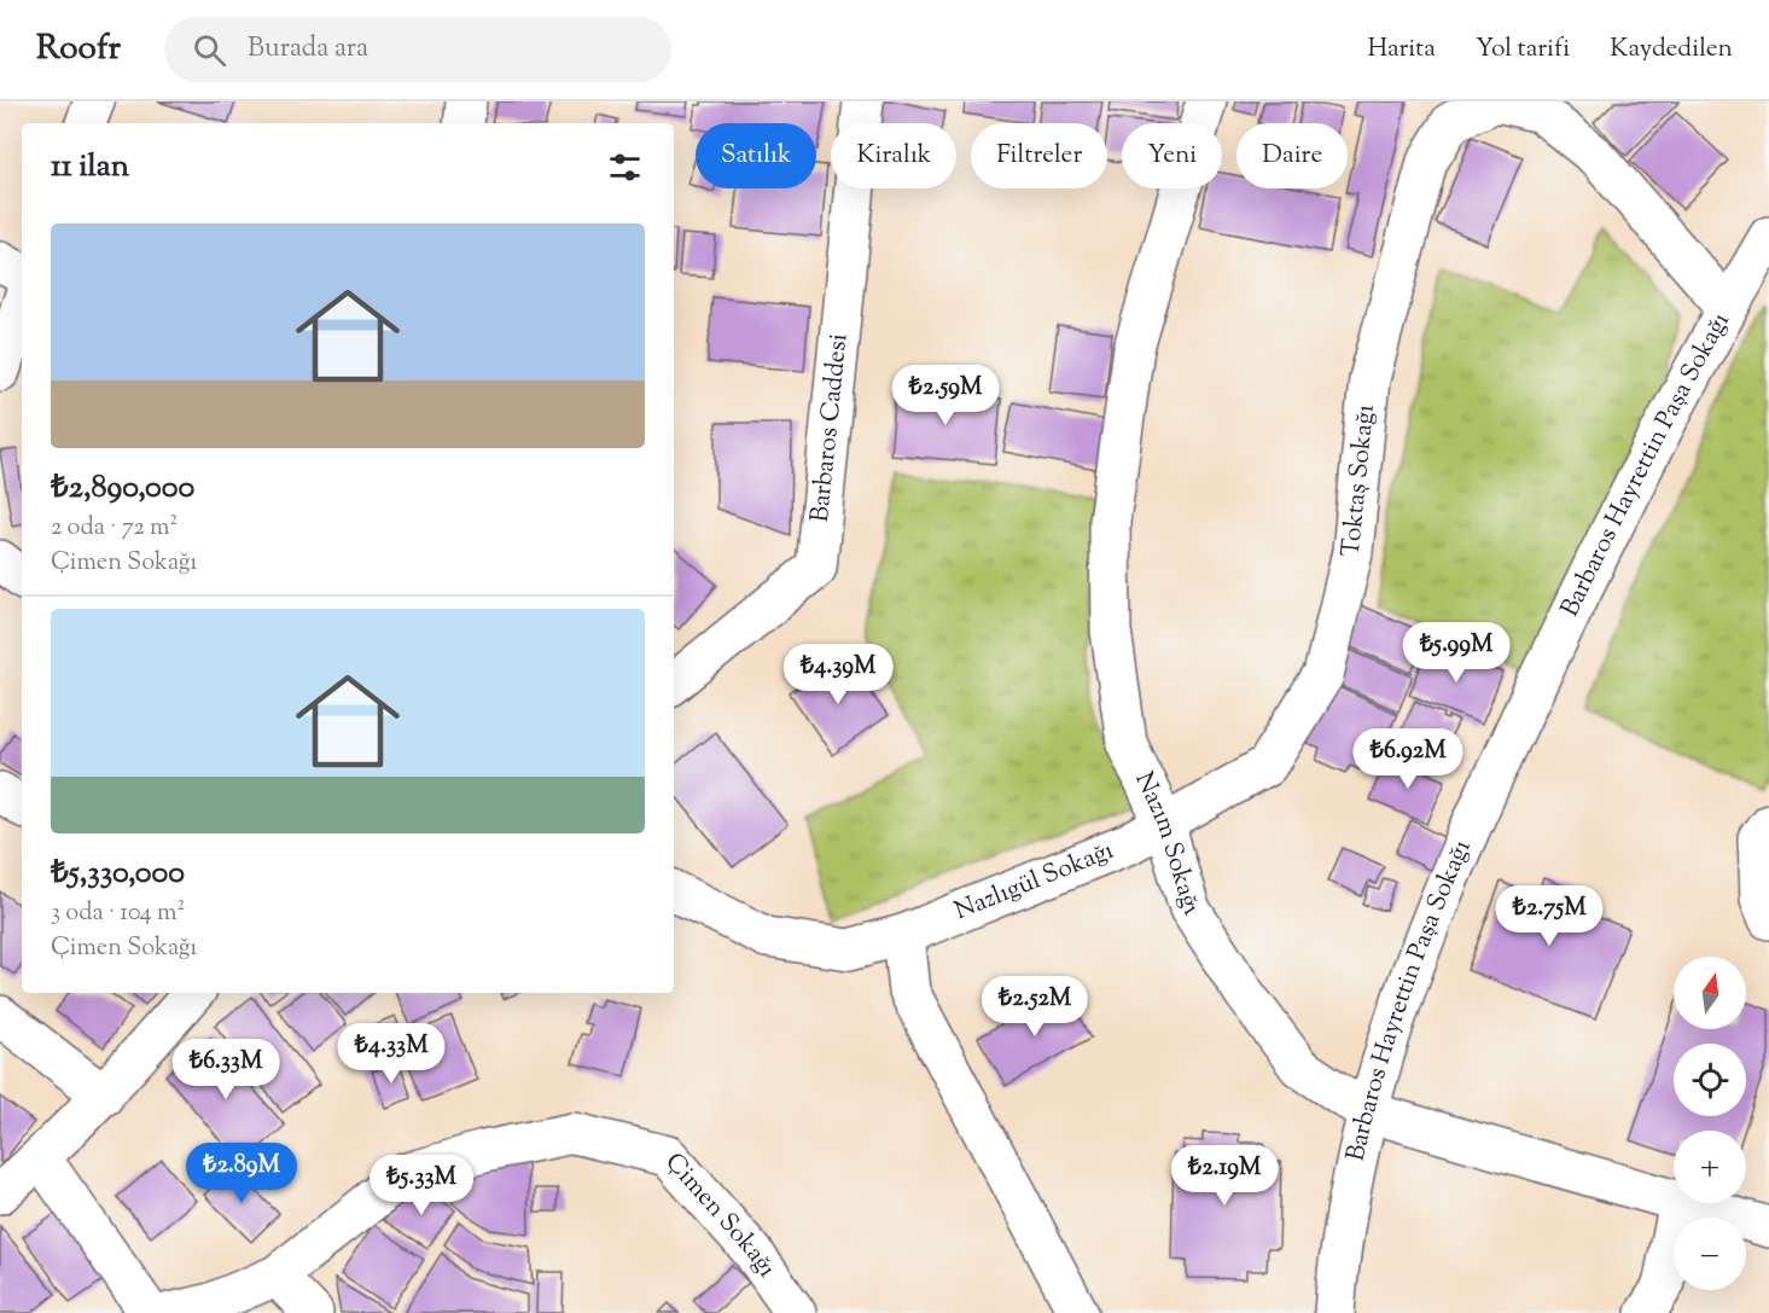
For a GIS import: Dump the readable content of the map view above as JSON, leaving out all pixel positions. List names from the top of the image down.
{
  "streets": {
    "street": [
      "Barbaros Caddesi",
      "Barbaros Hayrettin Paşa Sokağı",
      "Toktaş Sokağı",
      "Nazım Sokağı",
      "Nazlıgül Sokağı",
      "Çimen Sokağı"
    ]
  },
  "crossings": [
    ["Barbaros Hayrettin Paşa Sokağı", "Toktaş Sokağı"],
    ["Barbaros Hayrettin Paşa Sokağı", "Nazım Sokağı"],
    ["Toktaş Sokağı", "Nazım Sokağı"],
    ["Toktaş Sokağı", "Nazlıgül Sokağı"],
    ["Nazım Sokağı", "Nazlıgül Sokağı"]
  ],
  "north": "top",
  "page": {
    "header": "Roofr",
    "search": "Burada ara",
    "nav": ["Harita", "Yol tarifi", "Kaydedilen"],
    "chip": [
      "Satılık",
      "Kiralık",
      "Filtreler",
      "Yeni",
      "Daire"
    ],
    "heading": "11 ilan",
    "list": [
      {
        "name": "₺2,890,000",
        "note": "2 oda · 72 m² · Çimen Sokağı"
      },
      {
        "name": "₺5,330,000",
        "note": "3 oda · 104 m² · Çimen Sokağı"
      }
    ],
    "price": [
      "₺2.59M",
      "₺5.99M",
      "₺4.39M",
      "₺6.92M",
      "₺2.75M",
      "₺2.52M",
      "₺4.33M",
      "₺6.33M",
      "₺2.89M",
      "₺2.19M",
      "₺5.33M"
    ],
    "map_buttons": ["+", "−"]
  }
}
